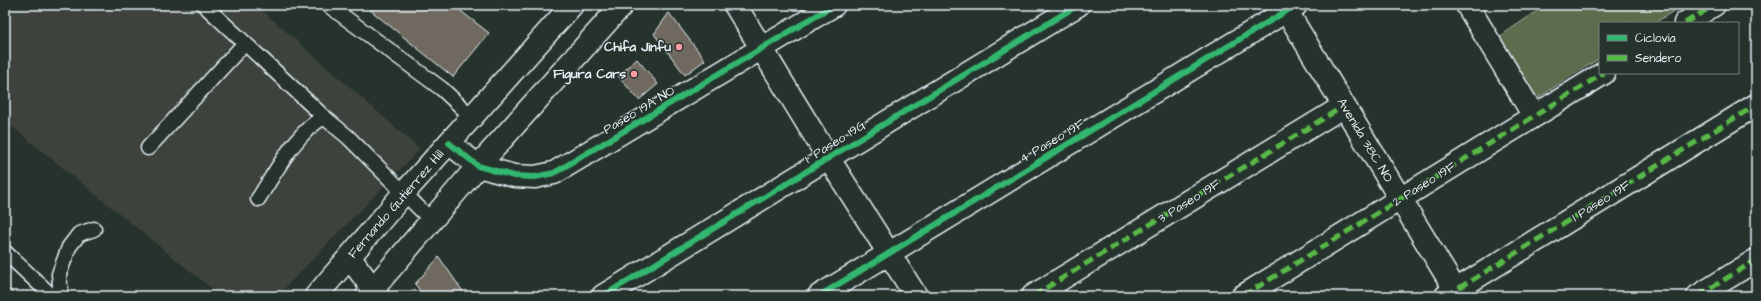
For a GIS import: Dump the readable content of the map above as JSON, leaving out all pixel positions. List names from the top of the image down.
{
  "streets": {
    "street": [
      "Paseo 19A NO",
      "Avenida 38C NO",
      "4 Paseo 19F",
      "1° Paseo 19G",
      "2 Paseo 19F",
      "3 Paseo 19F",
      "1 Paseo 19F",
      "Fernando Gutierrez Hill"
    ]
  },
  "crossings": [
    ["Paseo 19A NO", "Fernando Gutierrez Hill"],
    ["Avenida 38C NO", "4 Paseo 19F"],
    ["Avenida 38C NO", "2 Paseo 19F"],
    ["Avenida 38C NO", "3 Paseo 19F"],
    ["Avenida 38C NO", "1 Paseo 19F"]
  ],
  "places": ["Chifa Jinfu", "Figura Cars"],
  "legend": ["Ciclovía", "Sendero"]
}
